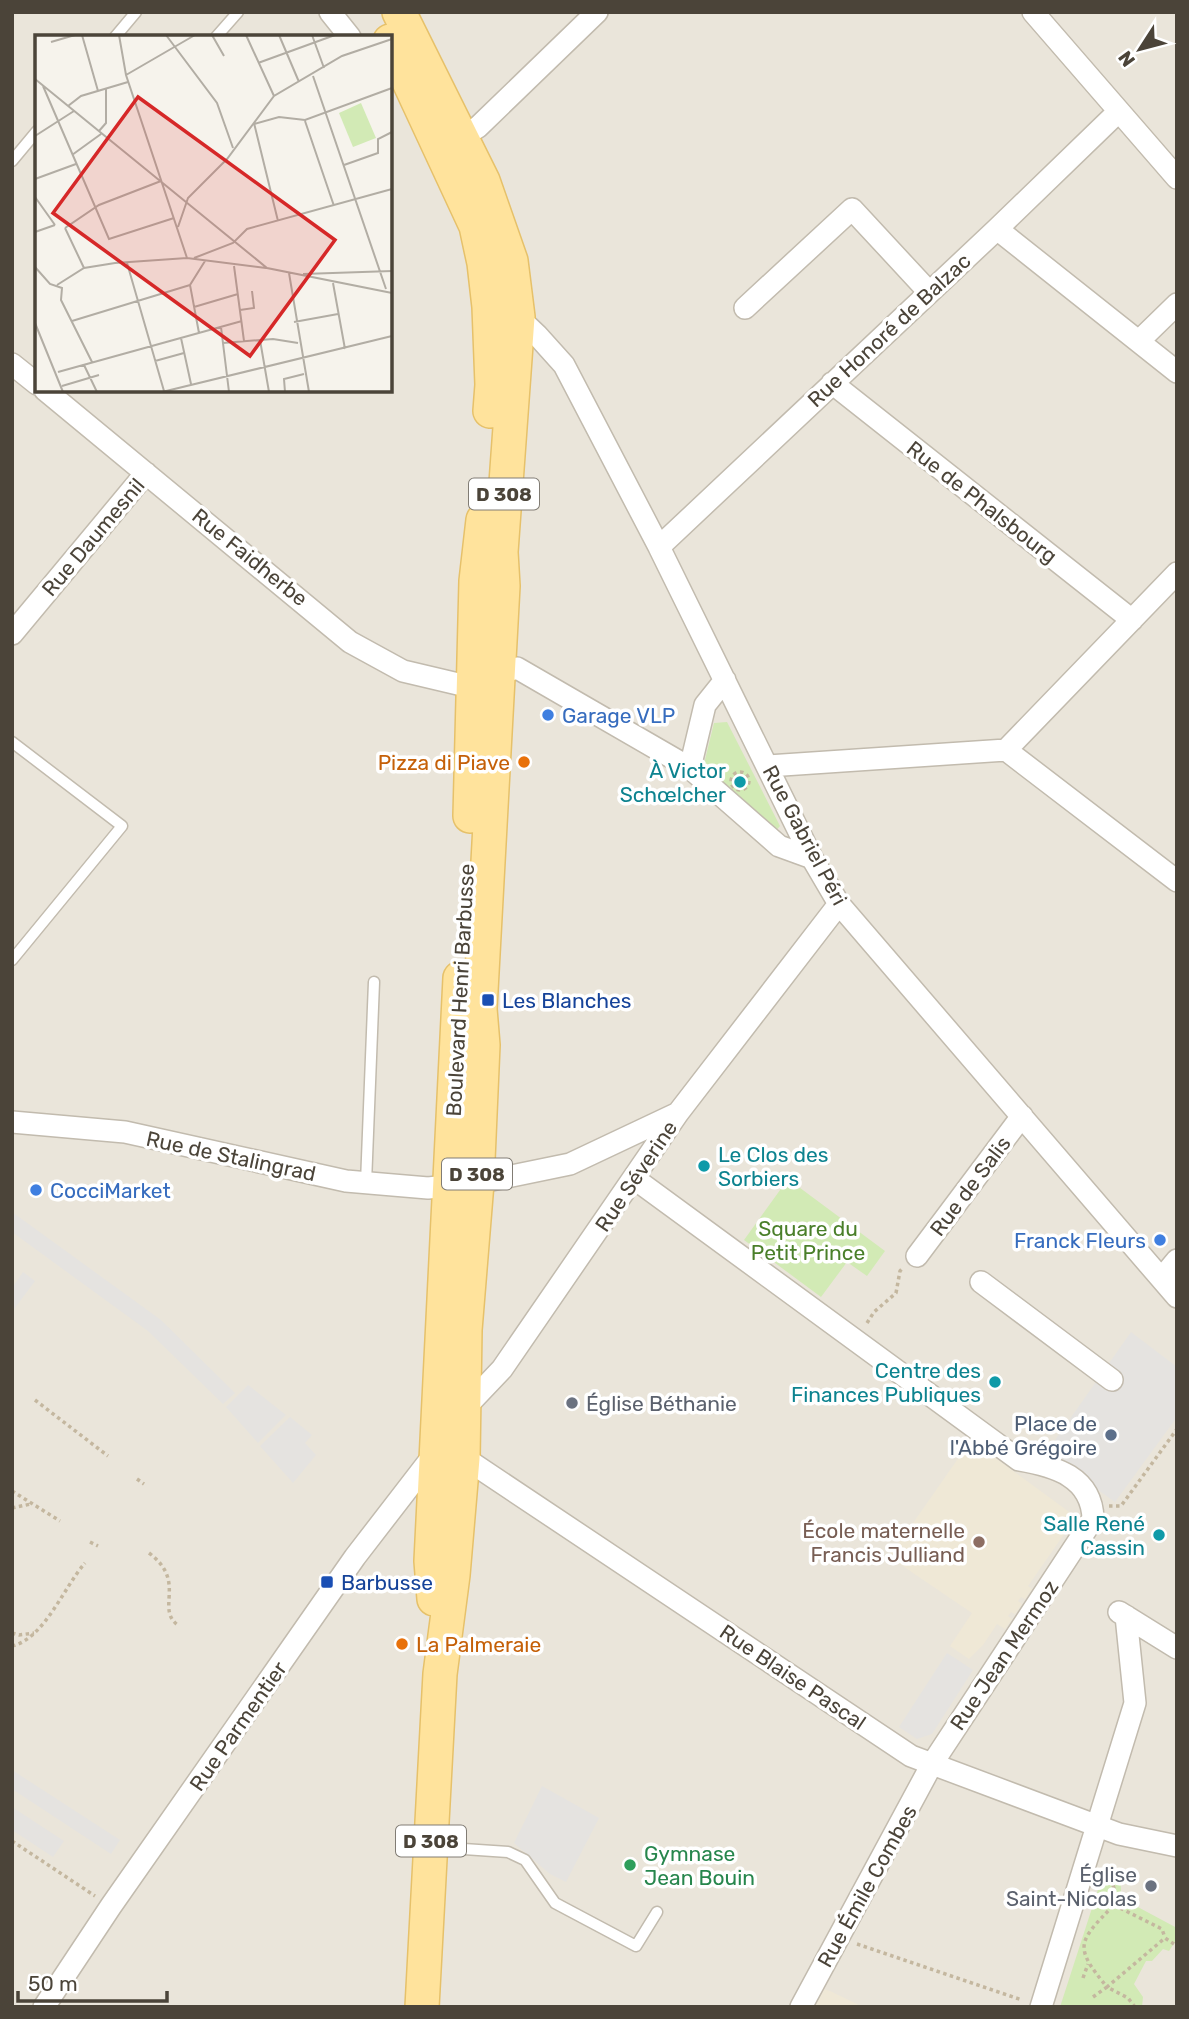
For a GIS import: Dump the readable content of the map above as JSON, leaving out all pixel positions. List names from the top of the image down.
{
  "streets": {
    "main road": ["D 308", "Boulevard Henri Barbusse"],
    "street": [
      "Rue Honoré de Balzac",
      "Rue de Phalsbourg",
      "Rue Daumesnil",
      "Rue Faidherbe",
      "Rue Gabriel Péri",
      "Rue de Stalingrad",
      "Rue Séverine",
      "Rue de Salis",
      "Rue Jean Mermoz",
      "Rue Blaise Pascal",
      "Rue Parmentier",
      "Rue Émile Combes"
    ]
  },
  "crossings": [
    ["Rue Honoré de Balzac", "Rue de Phalsbourg"],
    ["Rue Honoré de Balzac", "Rue Gabriel Péri"],
    ["D 308", "Rue Gabriel Péri"],
    ["D 308", "Boulevard Henri Barbusse"],
    ["Rue Daumesnil", "Rue Faidherbe"],
    ["Rue Faidherbe", "Rue Gabriel Péri"],
    ["Rue Faidherbe", "Boulevard Henri Barbusse"],
    ["Rue Gabriel Péri", "Boulevard Henri Barbusse"],
    ["Rue Gabriel Péri", "Rue Séverine"],
    ["Rue Gabriel Péri", "Rue de Salis"],
    ["Boulevard Henri Barbusse", "Rue de Stalingrad"],
    ["Boulevard Henri Barbusse", "Rue Séverine"],
    ["Boulevard Henri Barbusse", "Rue Blaise Pascal"],
    ["Boulevard Henri Barbusse", "Rue Parmentier"],
    ["Rue de Stalingrad", "Rue Séverine"],
    ["Rue Jean Mermoz", "Rue Blaise Pascal"],
    ["Rue Jean Mermoz", "Rue Émile Combes"],
    ["Rue Blaise Pascal", "Rue Parmentier"],
    ["Rue Blaise Pascal", "Rue Émile Combes"]
  ],
  "parks": ["Square du Petit Prince"],
  "places": {
    "other": [
      "Garage VLP",
      "Pizza di Piave",
      "À Victor Schœlcher",
      "Le Clos des Sorbiers",
      "CocciMarket",
      "Franck Fleurs",
      "Centre des Finances Publiques",
      "Église Béthanie",
      "Place de l'Abbé Grégoire",
      "Salle René Cassin",
      "École maternelle Francis Julliand",
      "La Palmeraie",
      "Gymnase Jean Bouin",
      "Église Saint-Nicolas"
    ],
    "transit": ["Les Blanches", "Barbusse"]
  },
  "scale_bar": "50 m",
  "north": "bottom left"
}
